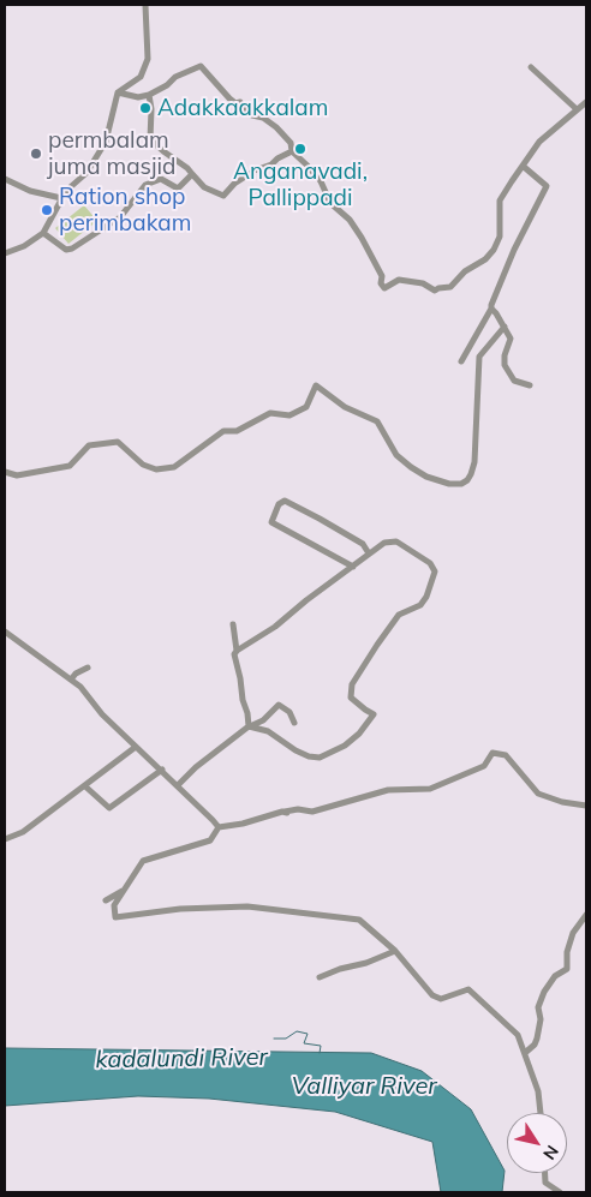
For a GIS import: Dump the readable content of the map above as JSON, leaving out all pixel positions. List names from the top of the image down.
{
  "water": ["kadalundi River", "Valliyar River"],
  "places": [
    "Adakkaakkalam",
    "Anganavadi, Pallippadi",
    "permbalam juma masjid",
    "Ration shop perimbakam"
  ],
  "north": "bottom right"
}
